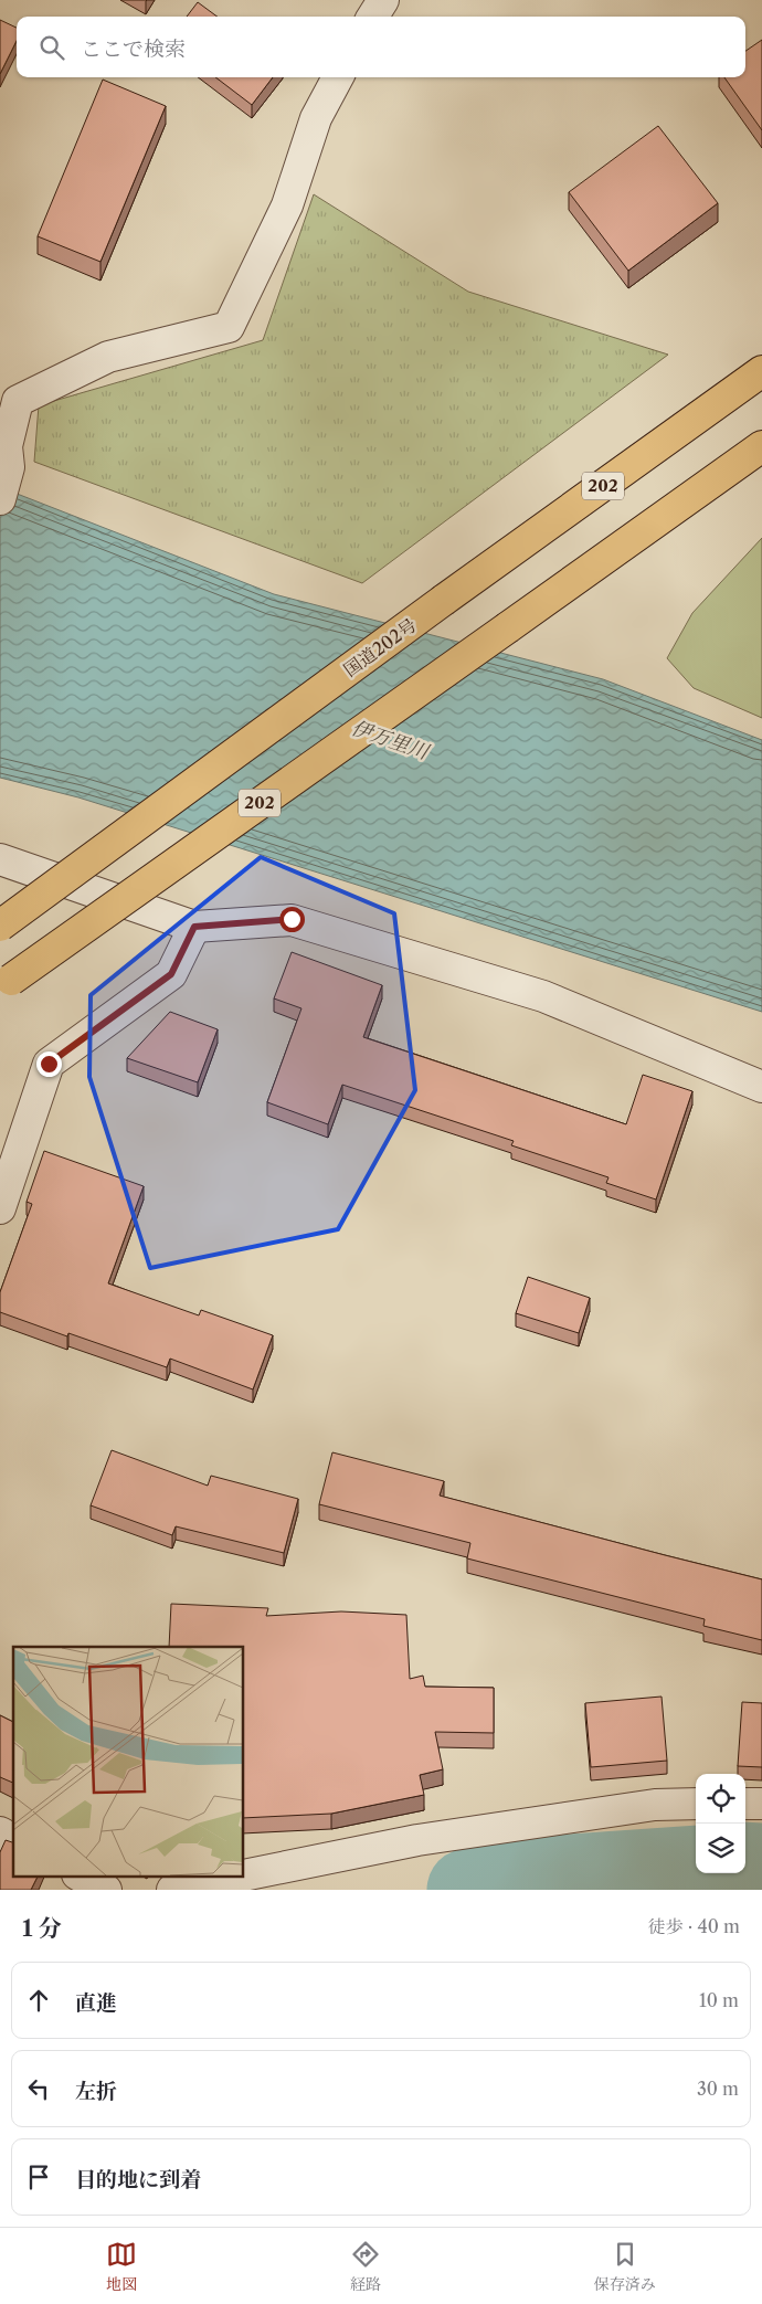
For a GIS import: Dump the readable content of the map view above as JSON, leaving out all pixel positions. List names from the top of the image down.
{
  "streets": {
    "highway": ["202", "国道202号"]
  },
  "water": ["伊万里川"],
  "page": {
    "search": "ここで検索",
    "heading": ["1 分", "徒歩 · 40 m"],
    "list": [
      ["直進", "10 m"],
      ["左折", "30 m"],
      "目的地に到着"
    ],
    "nav": ["地図", "経路", "保存済み"]
  }
}
